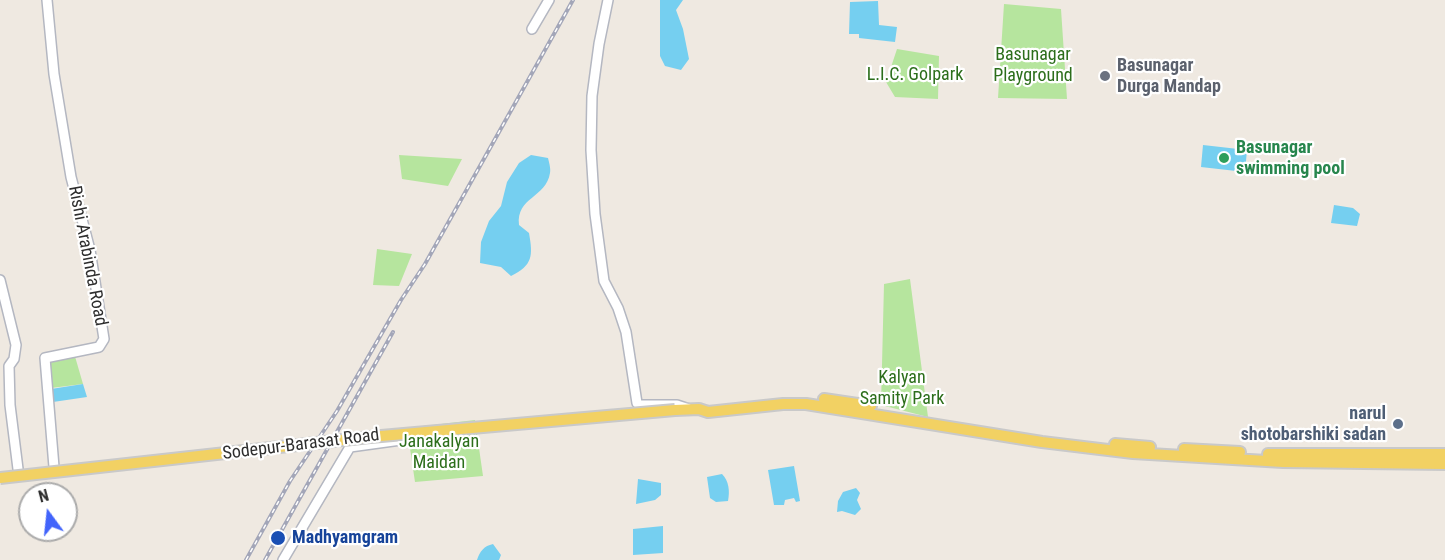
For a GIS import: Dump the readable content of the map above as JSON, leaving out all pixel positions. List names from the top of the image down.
{
  "streets": {
    "main road": ["Sodepur-Barasat Road"],
    "street": ["Rishi Arabinda Road"]
  },
  "parks": [
    "Basunagar Playground",
    "L.I.C. Golpark",
    "Kalyan Samity Park",
    "Janakalyan Maidan"
  ],
  "places": [
    "Basunagar Durga Mandap",
    "Basunagar swimming pool",
    "narul shotobarshiki sadan",
    "Madhyamgram"
  ],
  "north": "top"
}
